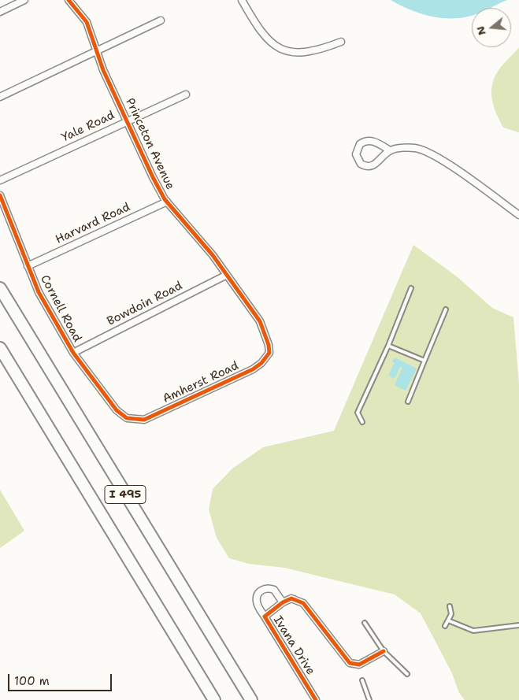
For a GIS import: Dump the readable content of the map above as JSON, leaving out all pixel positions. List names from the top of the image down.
{
  "streets": {
    "highway": ["I 495"],
    "street": [
      "Yale Road",
      "Princeton Avenue",
      "Harvard Road",
      "Bowdoin Road",
      "Cornell Road",
      "Amherst Road",
      "Ivana Drive"
    ]
  },
  "crossings": [
    ["Yale Road", "Princeton Avenue"],
    ["Princeton Avenue", "Harvard Road"],
    ["Princeton Avenue", "Bowdoin Road"],
    ["Princeton Avenue", "Amherst Road"],
    ["Harvard Road", "Cornell Road"],
    ["Bowdoin Road", "Cornell Road"],
    ["Cornell Road", "Amherst Road"]
  ],
  "scale_bar": "100 m",
  "north": "left"
}
